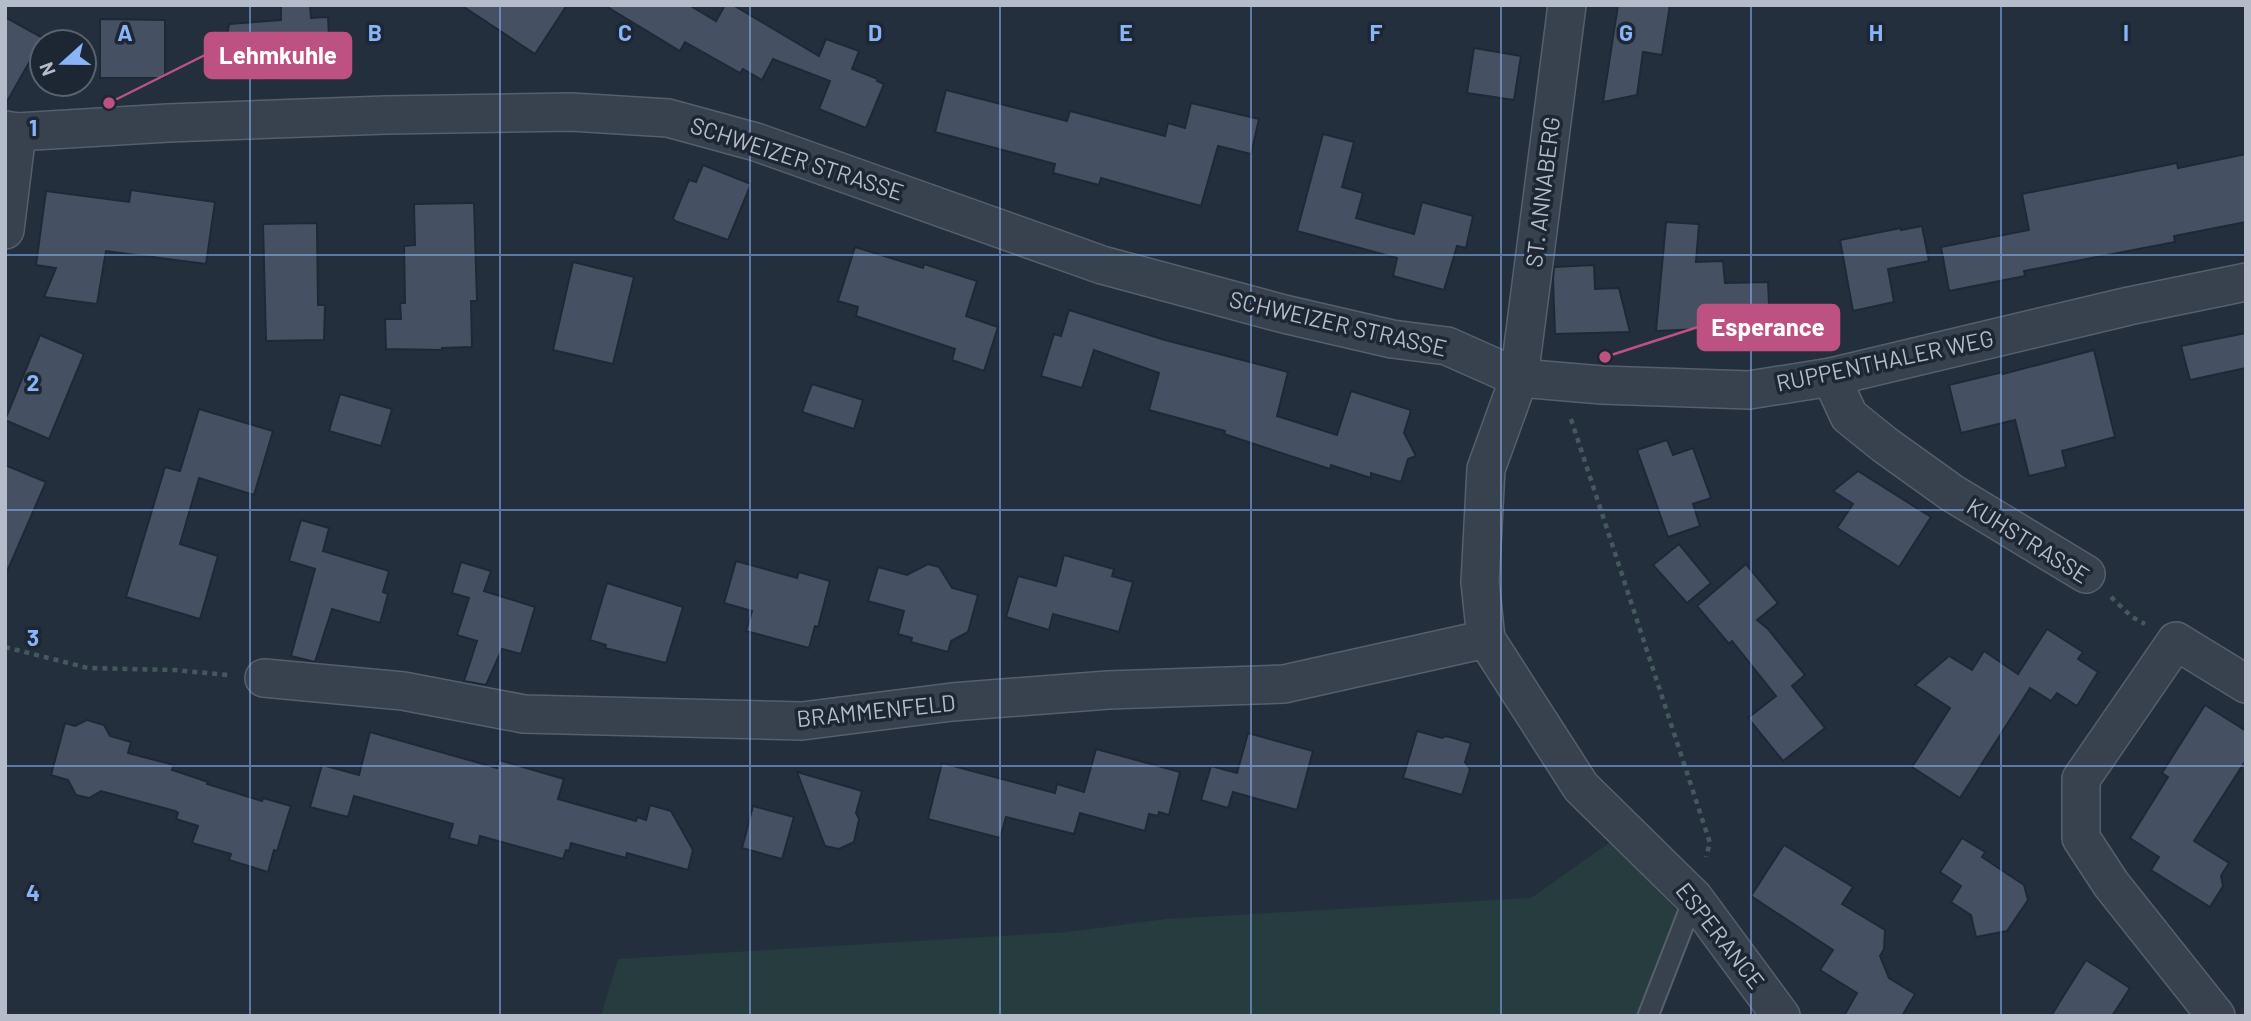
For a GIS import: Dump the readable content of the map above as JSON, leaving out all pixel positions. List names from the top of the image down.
{
  "streets": {
    "street": [
      "SCHWEIZER STRASSE",
      "ST. ANNABERG",
      "RUPPENTHALER WEG",
      "KUHSTRASSE",
      "BRAMMENFELD",
      "ESPERANCE"
    ]
  },
  "crossings": [
    ["SCHWEIZER STRASSE", "ST. ANNABERG"],
    ["SCHWEIZER STRASSE", "RUPPENTHALER WEG"],
    ["SCHWEIZER STRASSE", "ESPERANCE"],
    ["ST. ANNABERG", "RUPPENTHALER WEG"],
    ["ST. ANNABERG", "ESPERANCE"],
    ["RUPPENTHALER WEG", "KUHSTRASSE"],
    ["RUPPENTHALER WEG", "ESPERANCE"],
    ["BRAMMENFELD", "ESPERANCE"]
  ],
  "places": ["Lehmkuhle", "Esperance"],
  "north": "left",
  "grid": {
    "columns": [
      "A",
      "B",
      "C",
      "D",
      "E",
      "F",
      "G",
      "H",
      "I"
    ],
    "rows": [
      "1",
      "2",
      "3",
      "4"
    ]
  }
}
